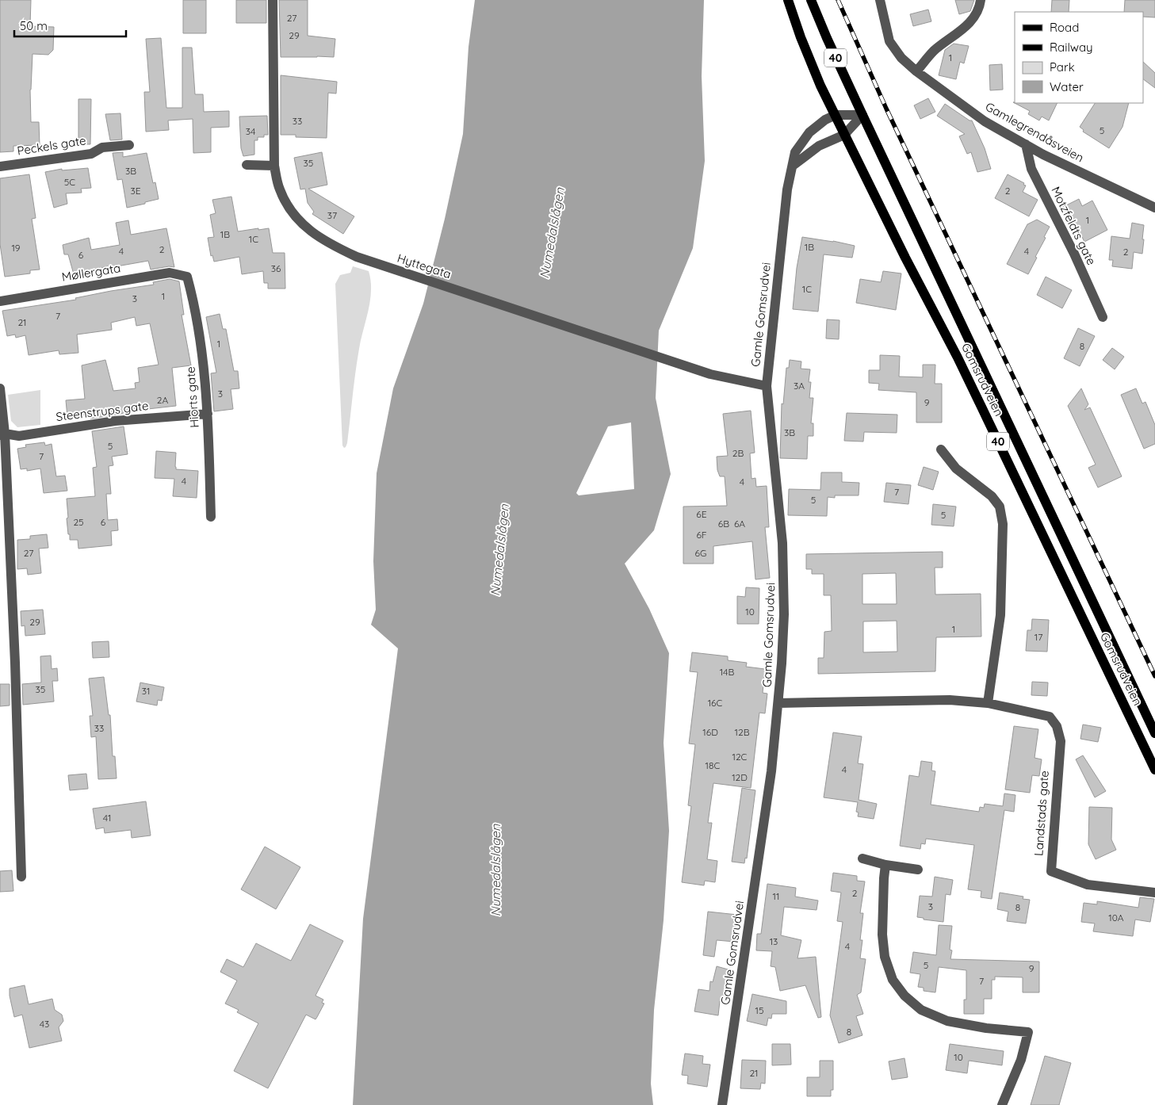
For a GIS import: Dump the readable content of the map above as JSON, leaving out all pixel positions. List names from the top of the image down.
{
  "streets": {
    "main road": ["40", "Gomsrudveien"],
    "street": [
      "Gamlegrendåsveien",
      "Peckels gate",
      "Motzfeldts gate",
      "Hyttegata",
      "Møllergata",
      "Gamle Gomsrudvei",
      "Hiorts gate",
      "Steenstrups gate",
      "Landstads gate"
    ]
  },
  "crossings": [
    ["Gamlegrendåsveien", "Motzfeldts gate"],
    ["Hyttegata", "Gamle Gomsrudvei"],
    ["Møllergata", "Hiorts gate"],
    ["Gamle Gomsrudvei", "Gomsrudveien"],
    ["Gamle Gomsrudvei", "Landstads gate"],
    ["Hiorts gate", "Steenstrups gate"]
  ],
  "water": ["Numedalslågen"],
  "house_numbers": [
    "27",
    "29",
    "1",
    "33",
    "5",
    "34",
    "35",
    "3B",
    "5C",
    "3E",
    "2",
    "37",
    "1",
    "1B",
    "1C",
    "1B",
    "19",
    "2",
    "4",
    "4",
    "2",
    "6",
    "36",
    "1C",
    "1",
    "3",
    "7",
    "21",
    "1",
    "8",
    "3A",
    "3",
    "2A",
    "9",
    "3B",
    "5",
    "2B",
    "7",
    "4",
    "4",
    "7",
    "5",
    "6E",
    "5",
    "25",
    "6",
    "6B",
    "6A",
    "6F",
    "27",
    "6G",
    "10",
    "29",
    "1",
    "17",
    "14B",
    "35",
    "31",
    "16C",
    "33",
    "16D",
    "12B",
    "12C",
    "18C",
    "4",
    "12D",
    "41",
    "2",
    "11",
    "3",
    "8",
    "10A",
    "13",
    "4",
    "5",
    "9",
    "7",
    "15",
    "43",
    "8",
    "10",
    "21"
  ],
  "legend": [
    "Road",
    "Railway",
    "Park",
    "Water"
  ],
  "scale_bar": "50 m"
}
